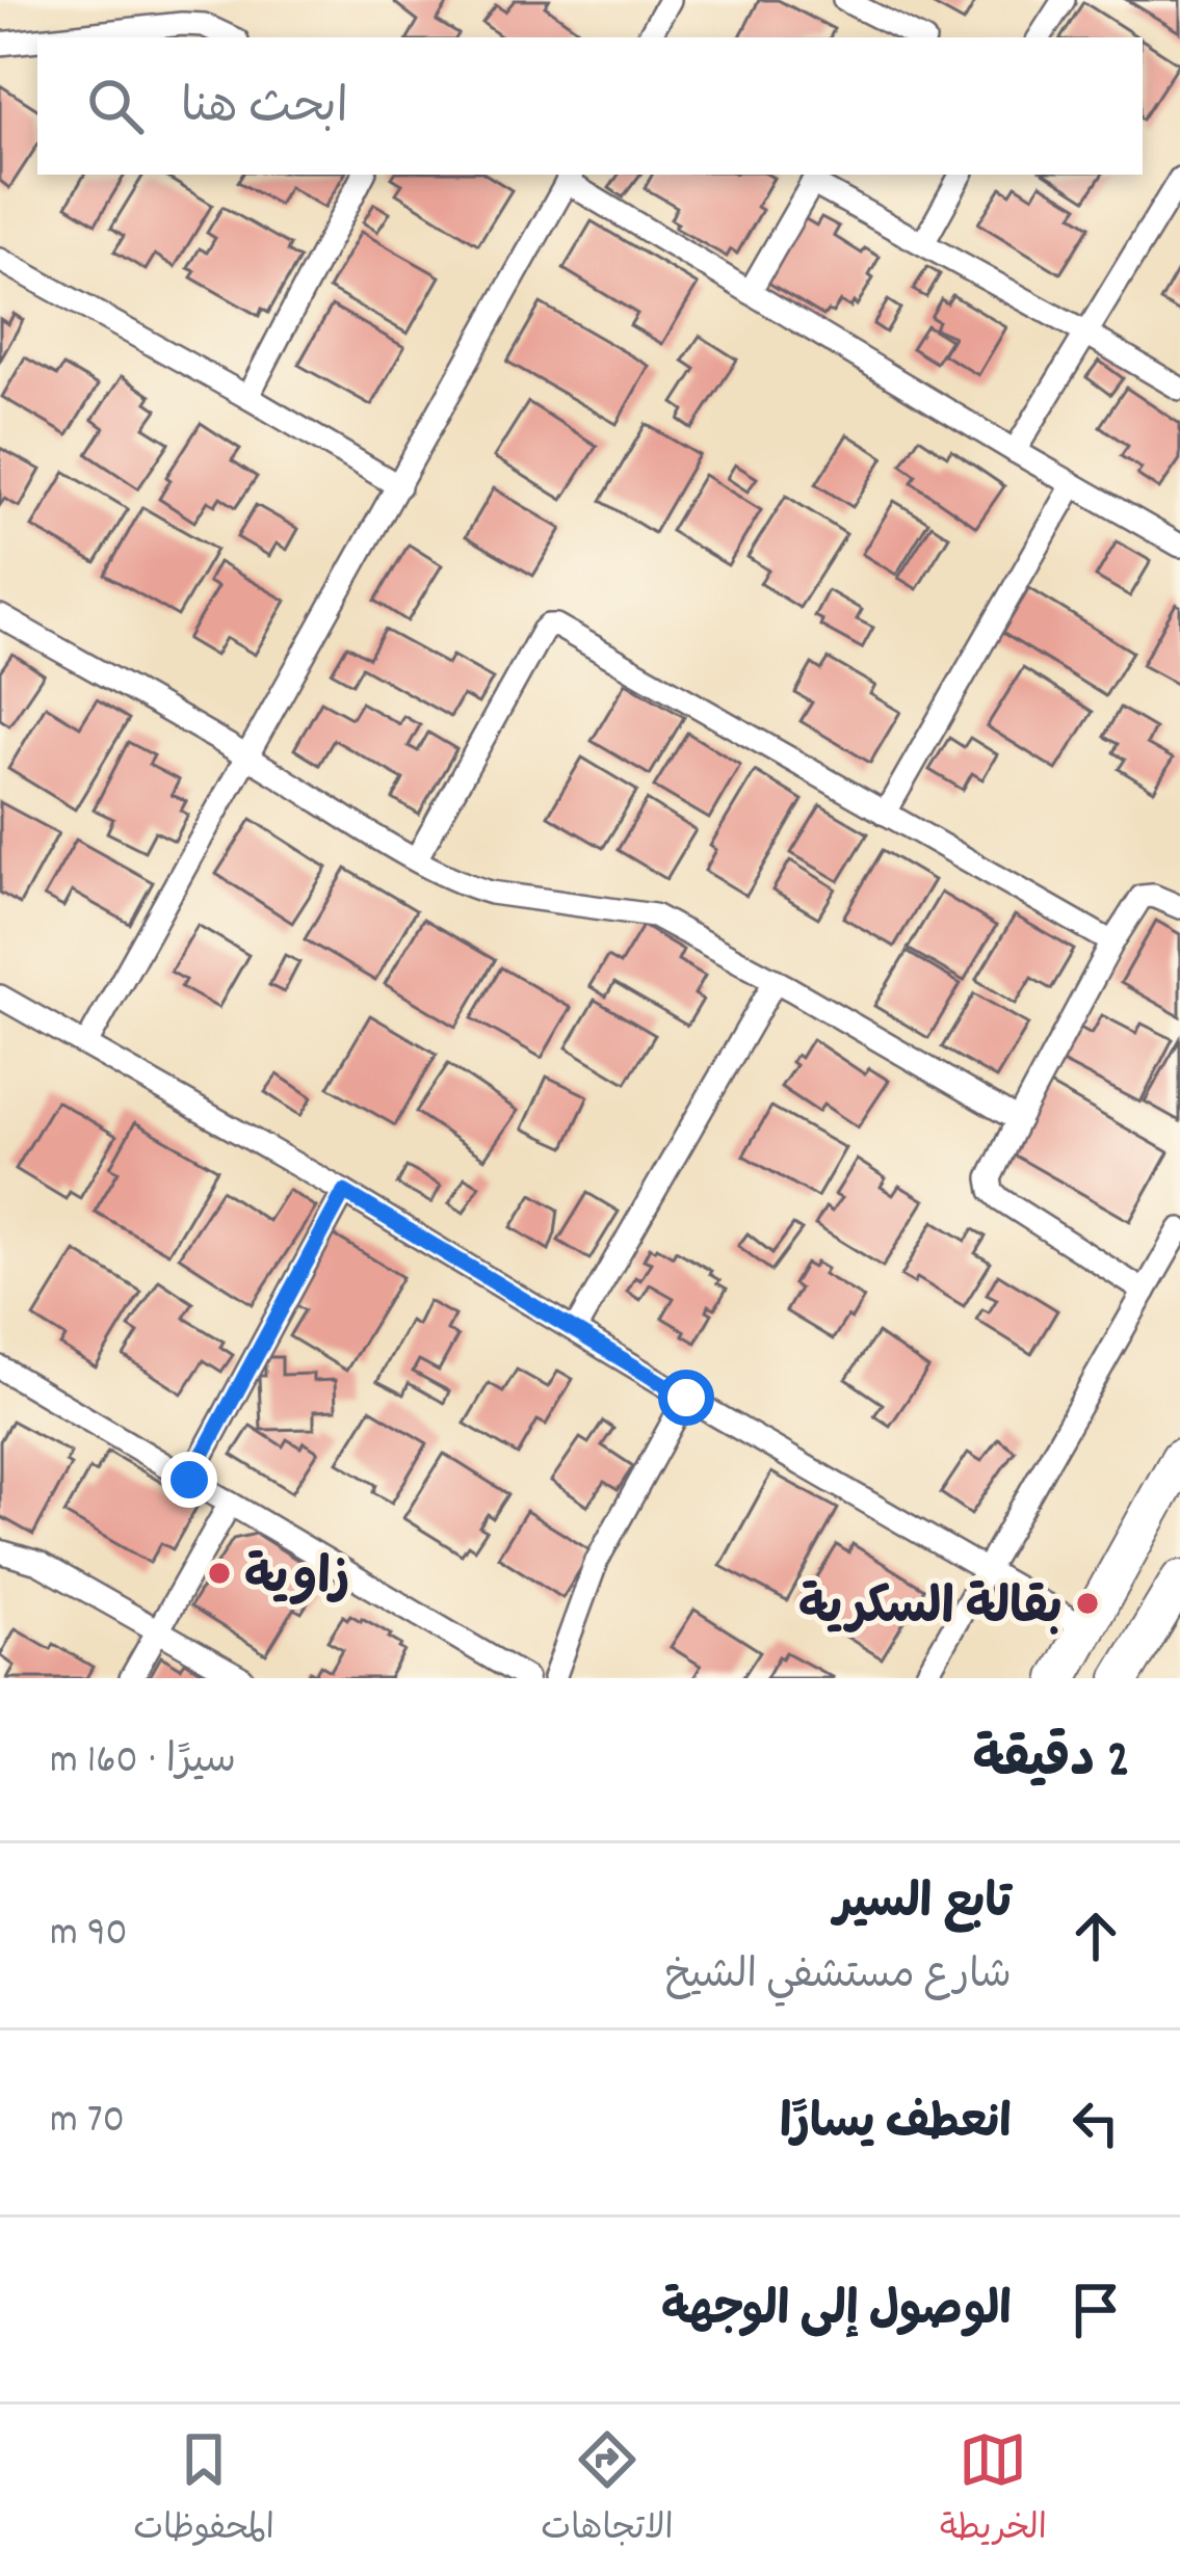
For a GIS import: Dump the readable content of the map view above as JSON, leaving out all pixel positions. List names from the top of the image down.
{
  "places": ["زاوية", "بقالة السكرية"],
  "page": {
    "search": "ابحث هنا",
    "heading": ["2 دقيقة", "سيرًا · 160 m"],
    "list": [
      ["تابع السير", "شارع مستشفي الشيخ", "90 m"],
      ["انعطف يسارًا", "70 m"],
      "الوصول إلى الوجهة"
    ],
    "nav": ["الخريطة", "الاتجاهات", "المحفوظات"]
  }
}
